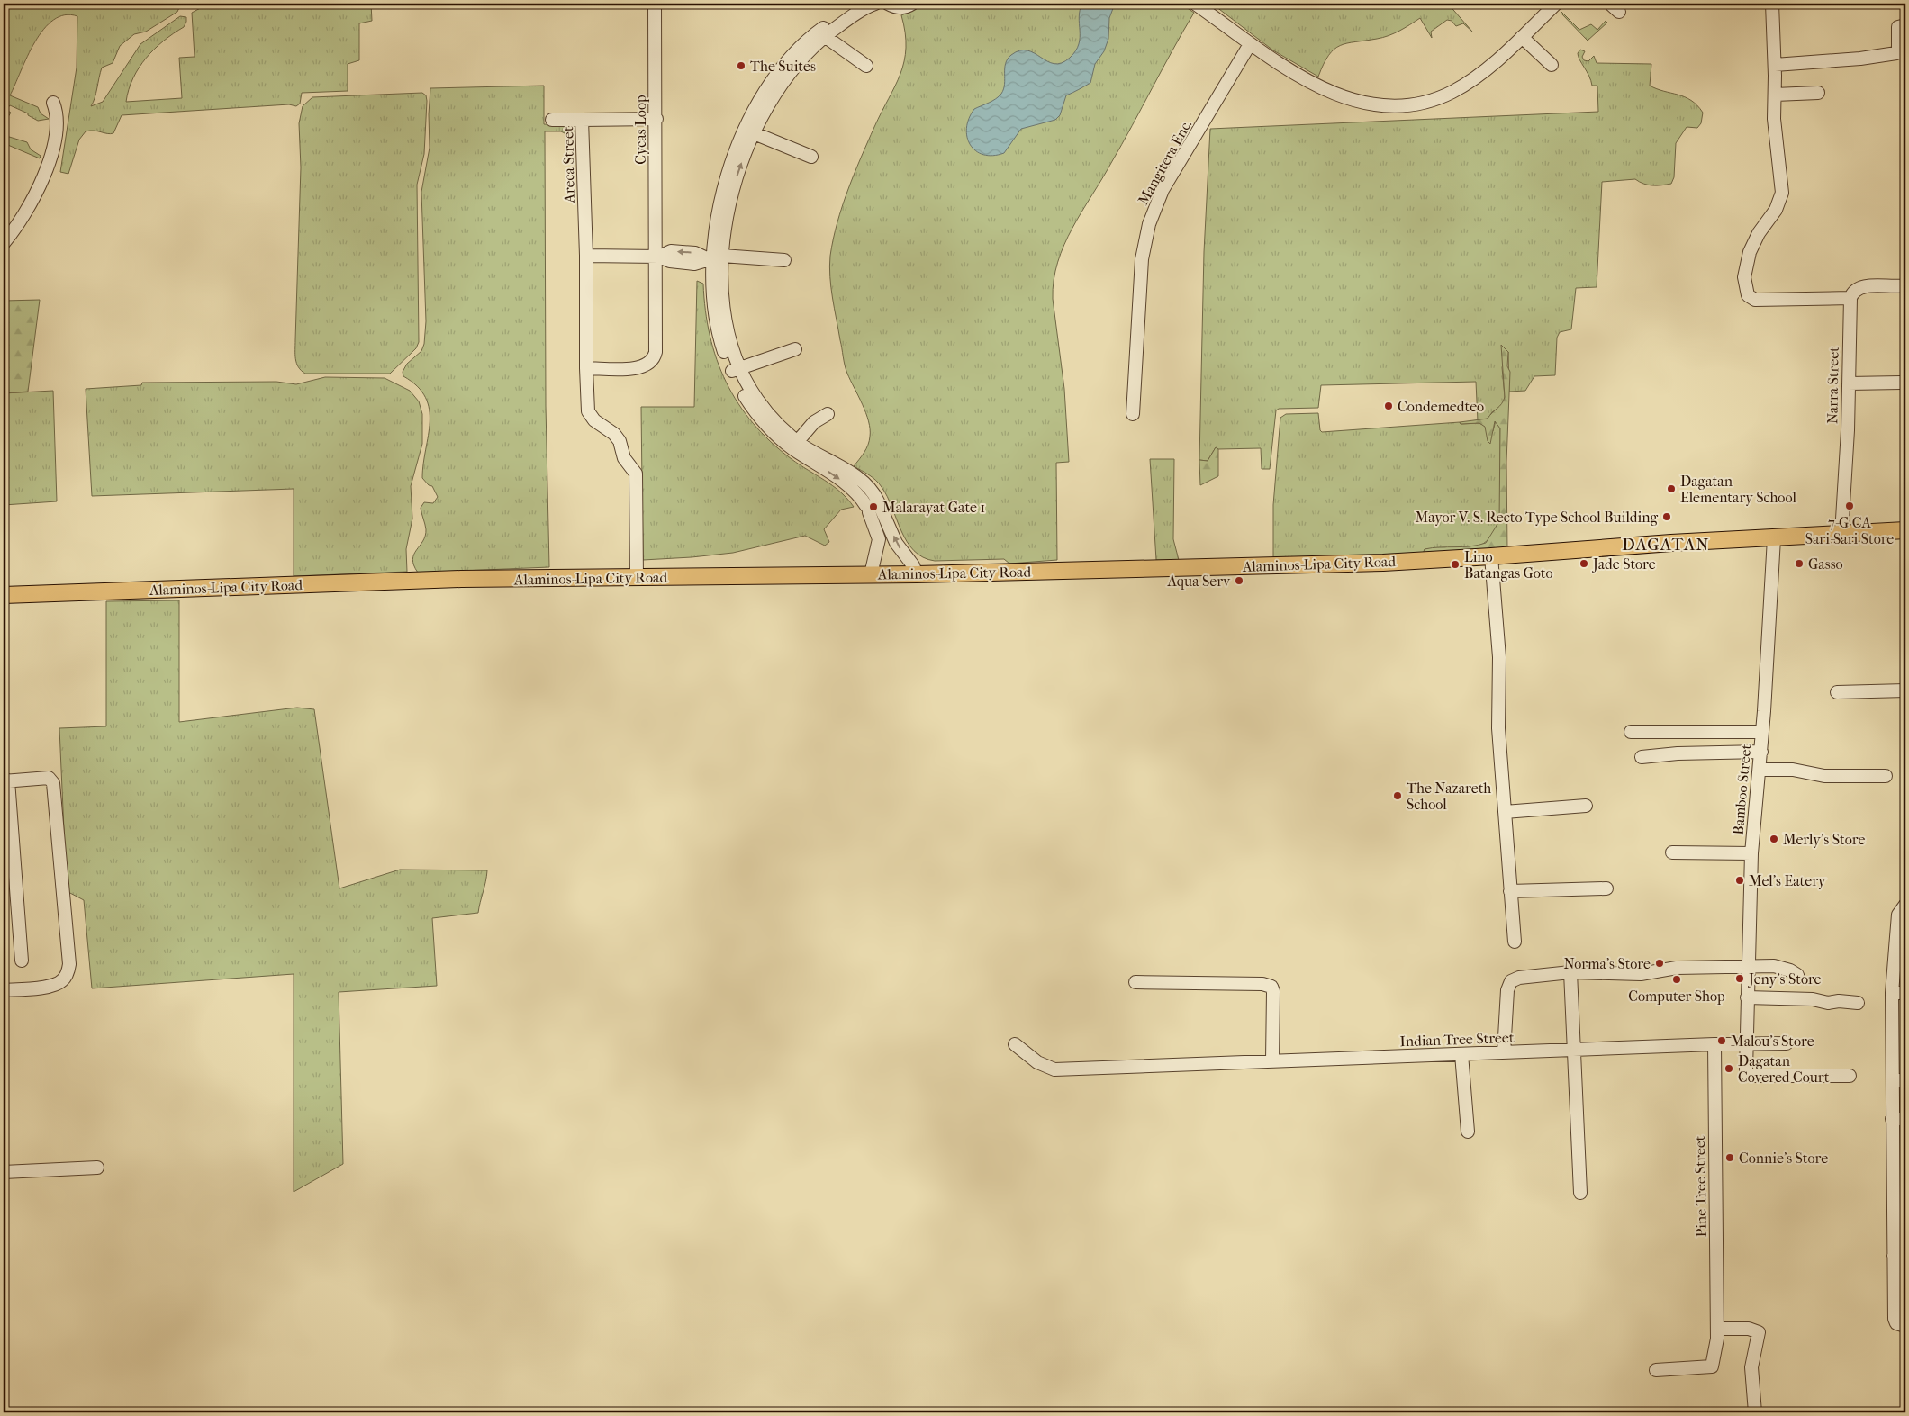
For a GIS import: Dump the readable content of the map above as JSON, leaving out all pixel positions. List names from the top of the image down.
{
  "streets": {
    "main road": ["Alaminos-Lipa City Road"],
    "street": [
      "Cycas Loop",
      "Mangitera Enc.",
      "Areca Street",
      "Narra Street",
      "Bamboo Street",
      "Indian Tree Street",
      "Pine Tree Street"
    ]
  },
  "crossings": [
    ["Cycas Loop", "Areca Street"],
    ["Areca Street", "Alaminos-Lipa City Road"],
    ["Narra Street", "Alaminos-Lipa City Road"],
    ["Alaminos-Lipa City Road", "Bamboo Street"],
    ["Bamboo Street", "Indian Tree Street"],
    ["Indian Tree Street", "Pine Tree Street"]
  ],
  "districts": ["DAGATAN"],
  "places": [
    "The Suites",
    "Condemedteo",
    "Dagatan Elementary School",
    "7-G CA Sari-Sari Store",
    "Malarayat Gate 1",
    "Mayor V. S. Recto Type School Building",
    "Jade Store",
    "Gasso",
    "Lino Batangas Goto",
    "Aqua Serv",
    "The Nazareth School",
    "Merly's Store",
    "Mel's Eatery",
    "Norma's Store",
    "Jeny's Store",
    "Computer Shop",
    "Malou's Store",
    "Dagatan Covered Court",
    "Connie's Store"
  ]
}
